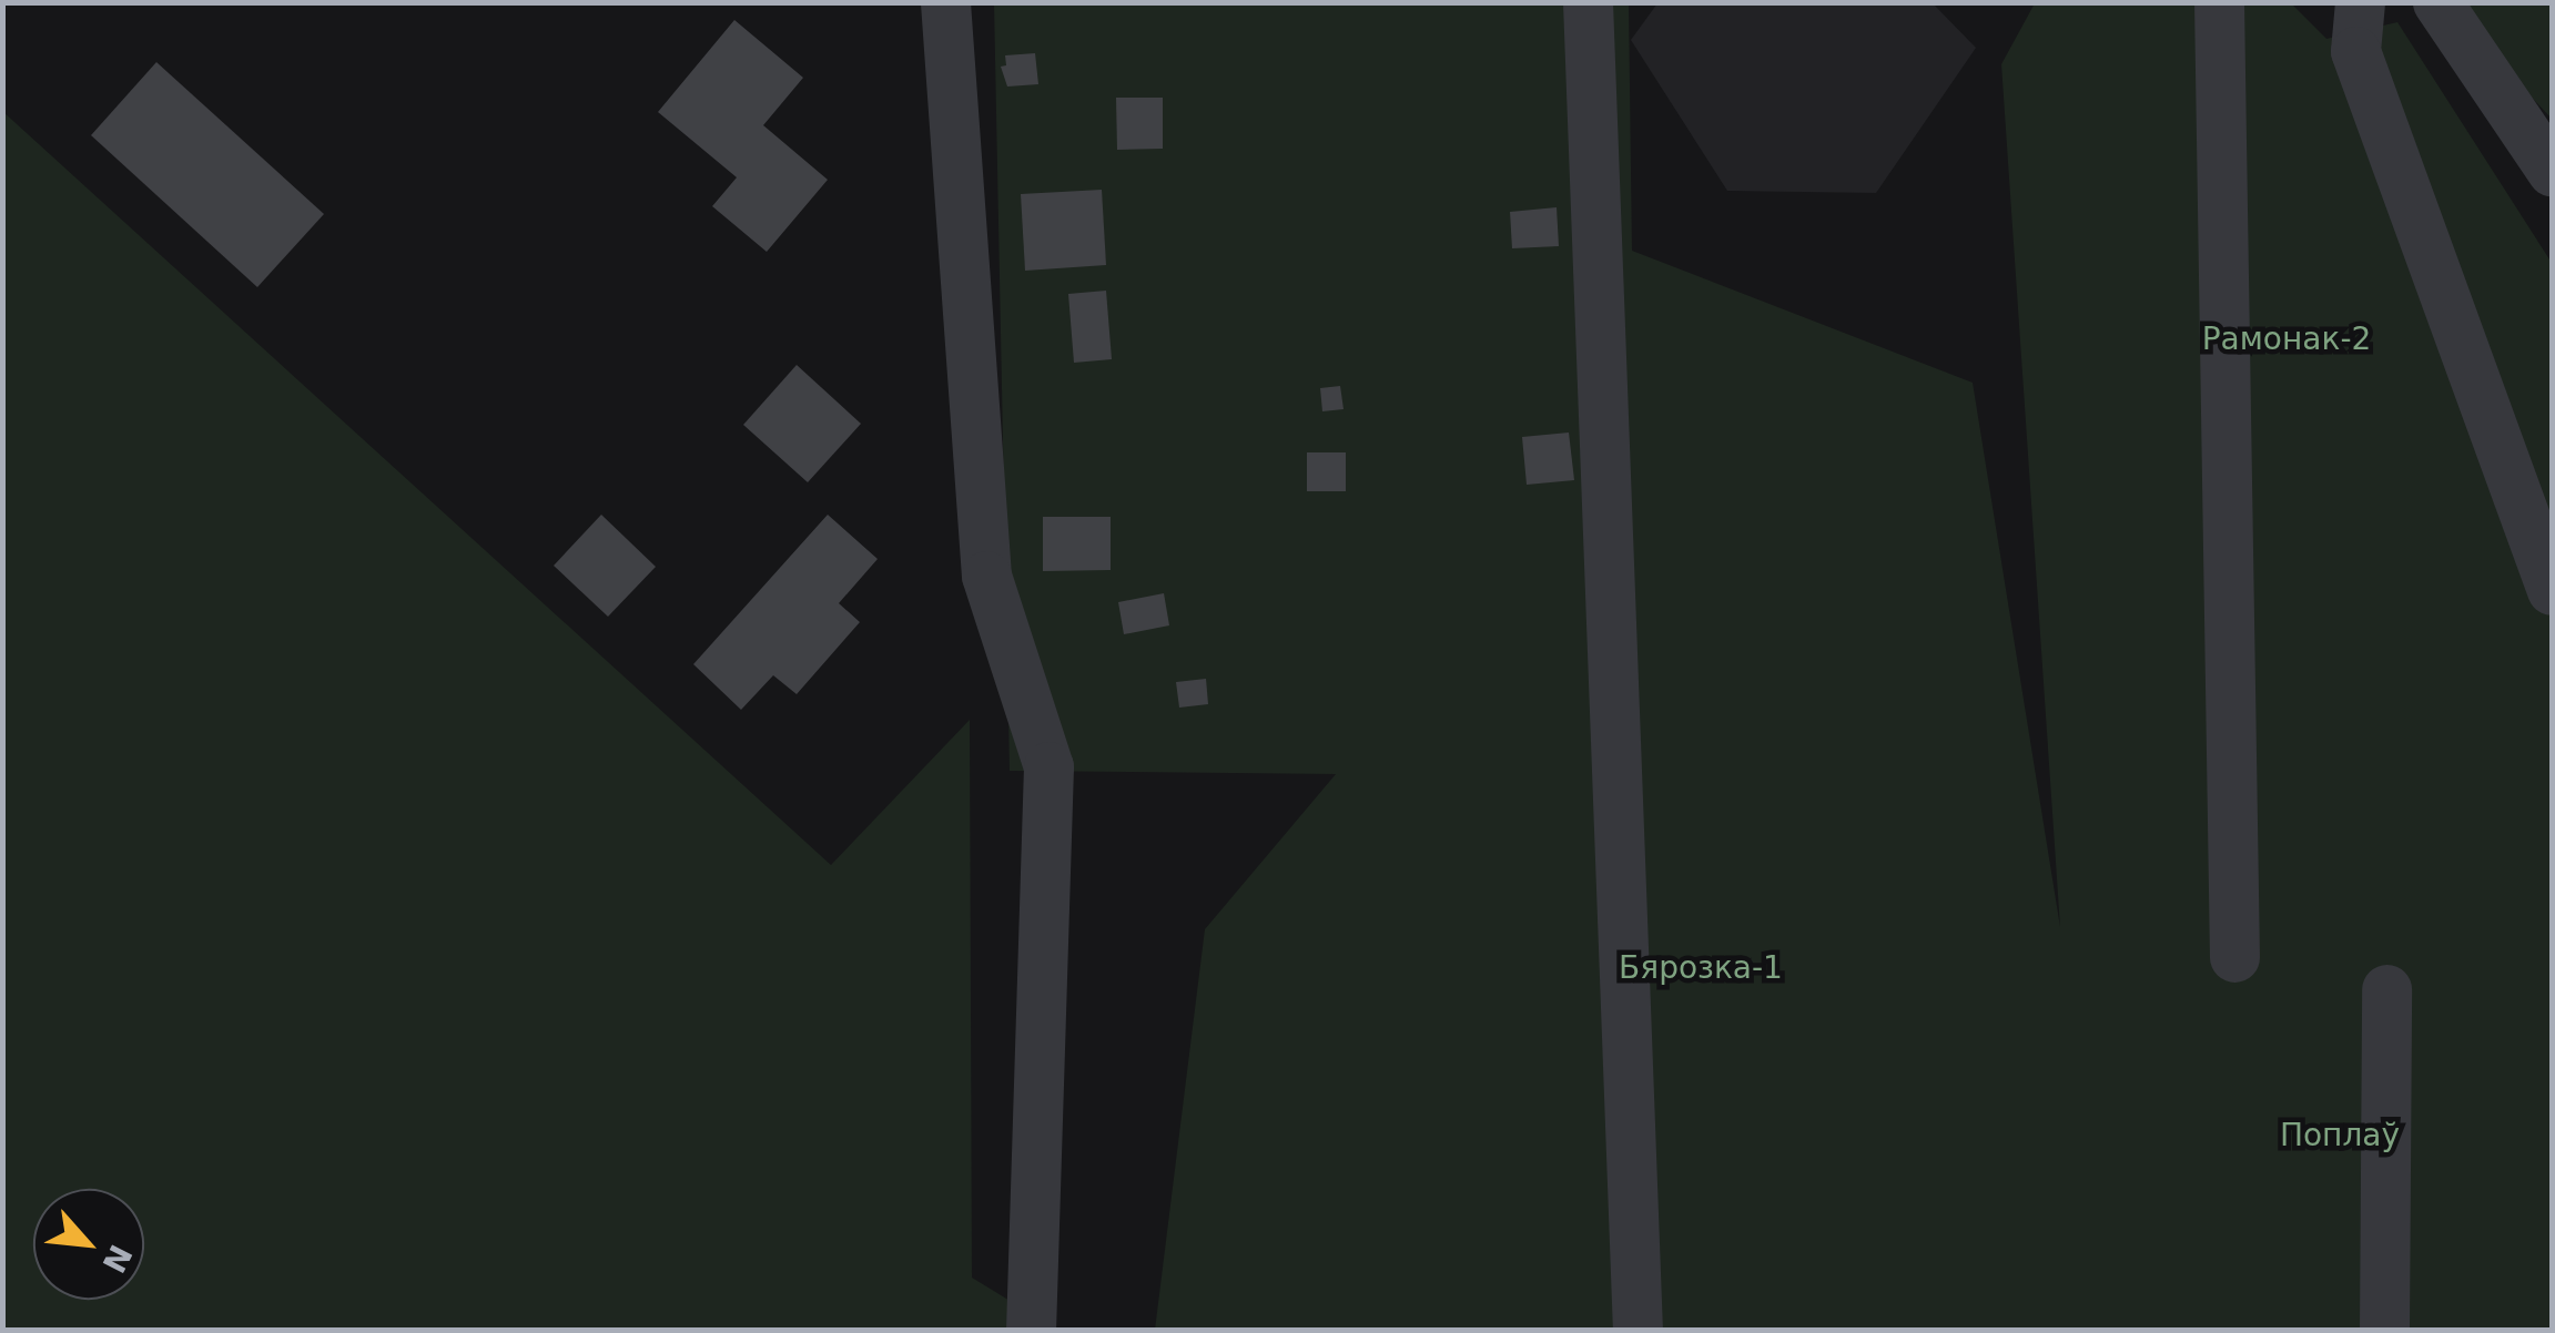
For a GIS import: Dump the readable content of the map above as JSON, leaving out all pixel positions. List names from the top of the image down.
{
  "parks": ["Рамонак-2", "Бярозка-1", "Поплаў"],
  "north": "bottom right"
}
